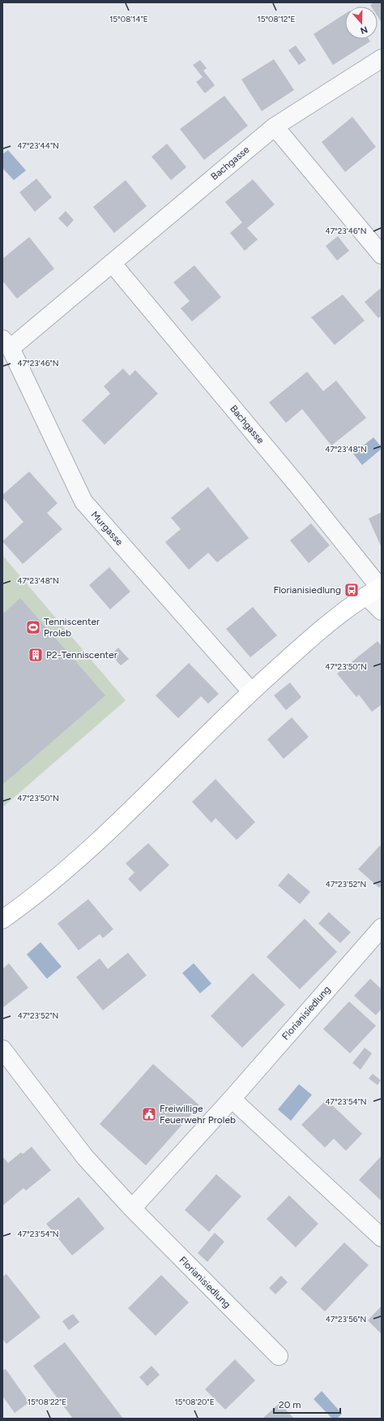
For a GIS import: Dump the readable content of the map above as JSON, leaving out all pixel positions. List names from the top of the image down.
{
  "streets": {
    "street": ["Bachgasse", "Murgasse", "Florianisiedlung"]
  },
  "crossings": [
    ["Bachgasse", "Murgasse"]
  ],
  "places": {
    "bus stop": ["Florianisiedlung"],
    "sports": ["Tenniscenter Proleb"],
    "building": ["P2-Tenniscenter"],
    "public building": ["Freiwillige Feuerwehr Proleb"]
  },
  "scale_bar": "20 m",
  "north": "bottom",
  "coordinates": [
    "15°08'12\"E",
    "15°08'14\"E",
    "47°23'44\"N",
    "47°23'46\"N",
    "47°23'48\"N",
    "47°23'50\"N",
    "47°23'52\"N",
    "47°23'54\"N",
    "47°23'56\"N",
    "15°08'22\"E",
    "15°08'20\"E"
  ]
}
